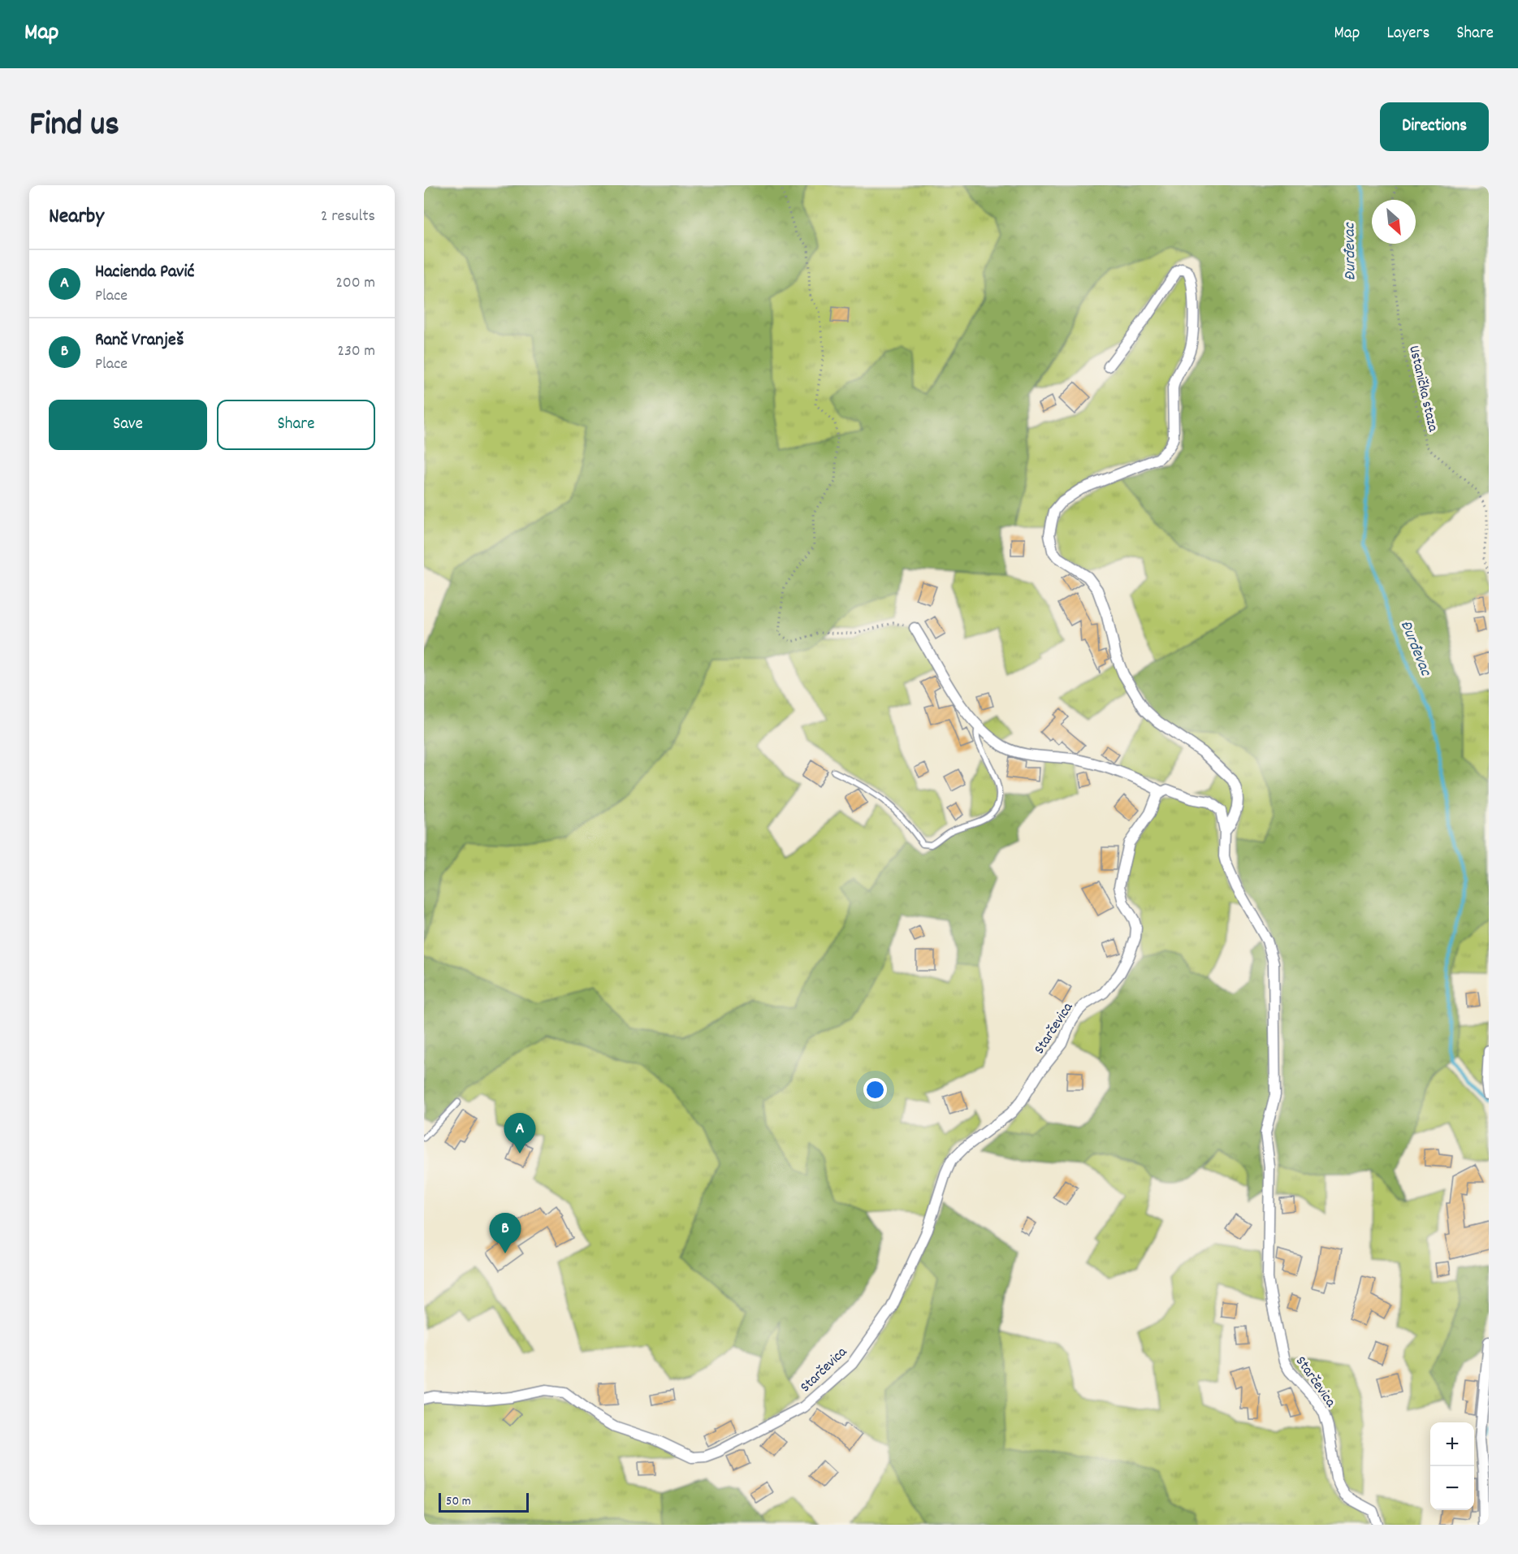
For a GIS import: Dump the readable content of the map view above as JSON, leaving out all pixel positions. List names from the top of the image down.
{
  "streets": {
    "street": ["Starčevica"],
    "path": ["Ustanička staza"]
  },
  "water": ["Đurđevac"],
  "scale_bar": "50 m",
  "north": "bottom right",
  "page": {
    "header": "Map",
    "nav": ["Map", "Layers", "Share"],
    "title": "Find us",
    "buttons": [
      "Directions",
      ["Save", "Share"]
    ],
    "heading": ["Nearby", "2 results"],
    "list": [
      {
        "mark": "A",
        "name": "Hacienda Pavić",
        "note": "Place",
        "value": "200 m"
      },
      {
        "mark": "B",
        "name": "Ranč Vranješ",
        "note": "Place",
        "value": "230 m"
      }
    ],
    "pins": ["A", "B"],
    "map_buttons": ["+", "−"],
    "scale": "50 m"
  }
}
